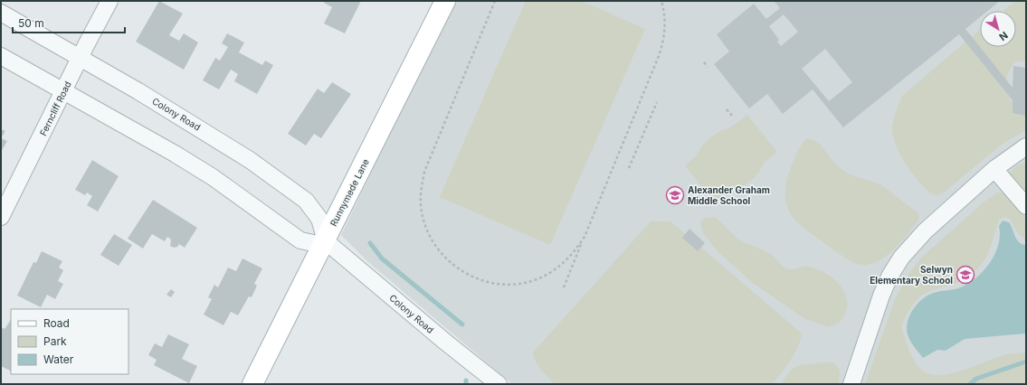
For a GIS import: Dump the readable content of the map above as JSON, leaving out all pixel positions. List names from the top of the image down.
{
  "streets": {
    "main road": ["Runnymede Lane"],
    "street": ["Ferncliff Road", "Colony Road"]
  },
  "crossings": [
    ["Ferncliff Road", "Colony Road"],
    ["Colony Road", "Runnymede Lane"]
  ],
  "places": {
    "school or university": ["Alexander Graham Middle School", "Selwyn Elementary School"]
  },
  "legend": ["Road", "Park", "Water"],
  "scale_bar": "50 m",
  "north": "bottom right"
}
